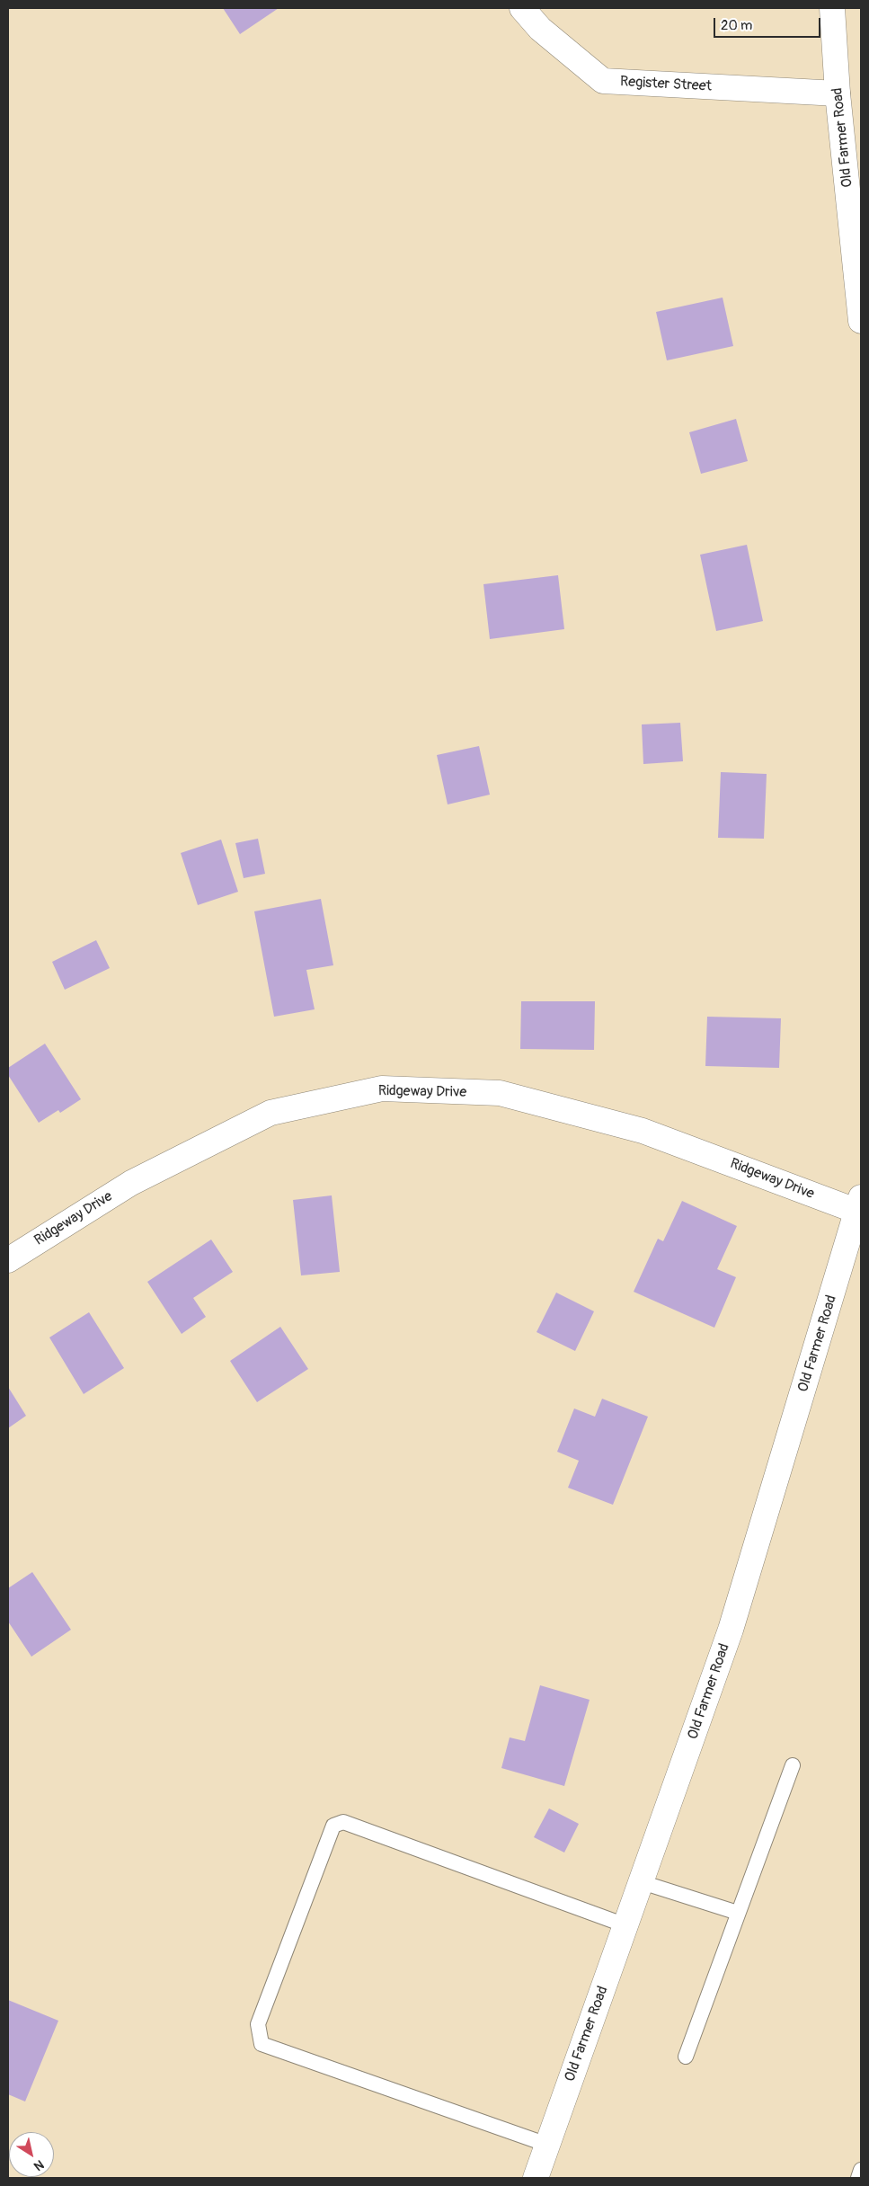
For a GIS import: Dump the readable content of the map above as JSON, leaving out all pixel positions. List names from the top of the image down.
{
  "streets": {
    "street": ["Register Street", "Old Farmer Road", "Ridgeway Drive"]
  },
  "crossings": [
    ["Register Street", "Old Farmer Road"],
    ["Old Farmer Road", "Ridgeway Drive"]
  ],
  "scale_bar": "20 m",
  "north": "bottom right"
}
